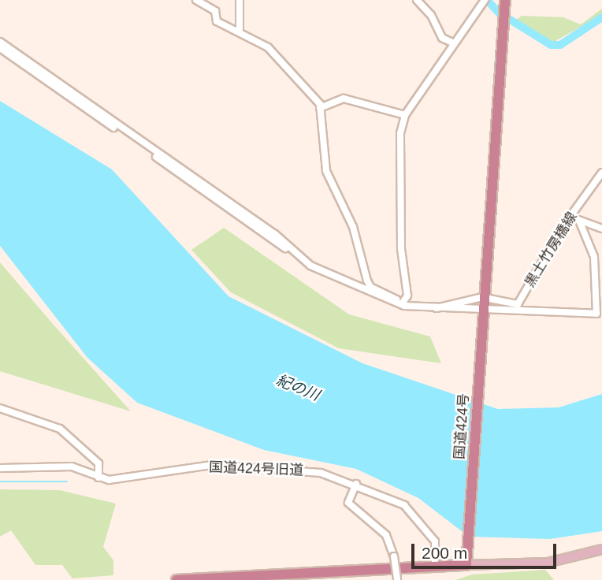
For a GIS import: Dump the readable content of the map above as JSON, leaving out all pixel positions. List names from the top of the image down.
{
  "streets": {
    "highway": ["国道424号"],
    "street": ["黒土竹房橋線", "国道424号旧道"]
  },
  "water": ["紀の川"],
  "scale_bar": "200 m"
}
